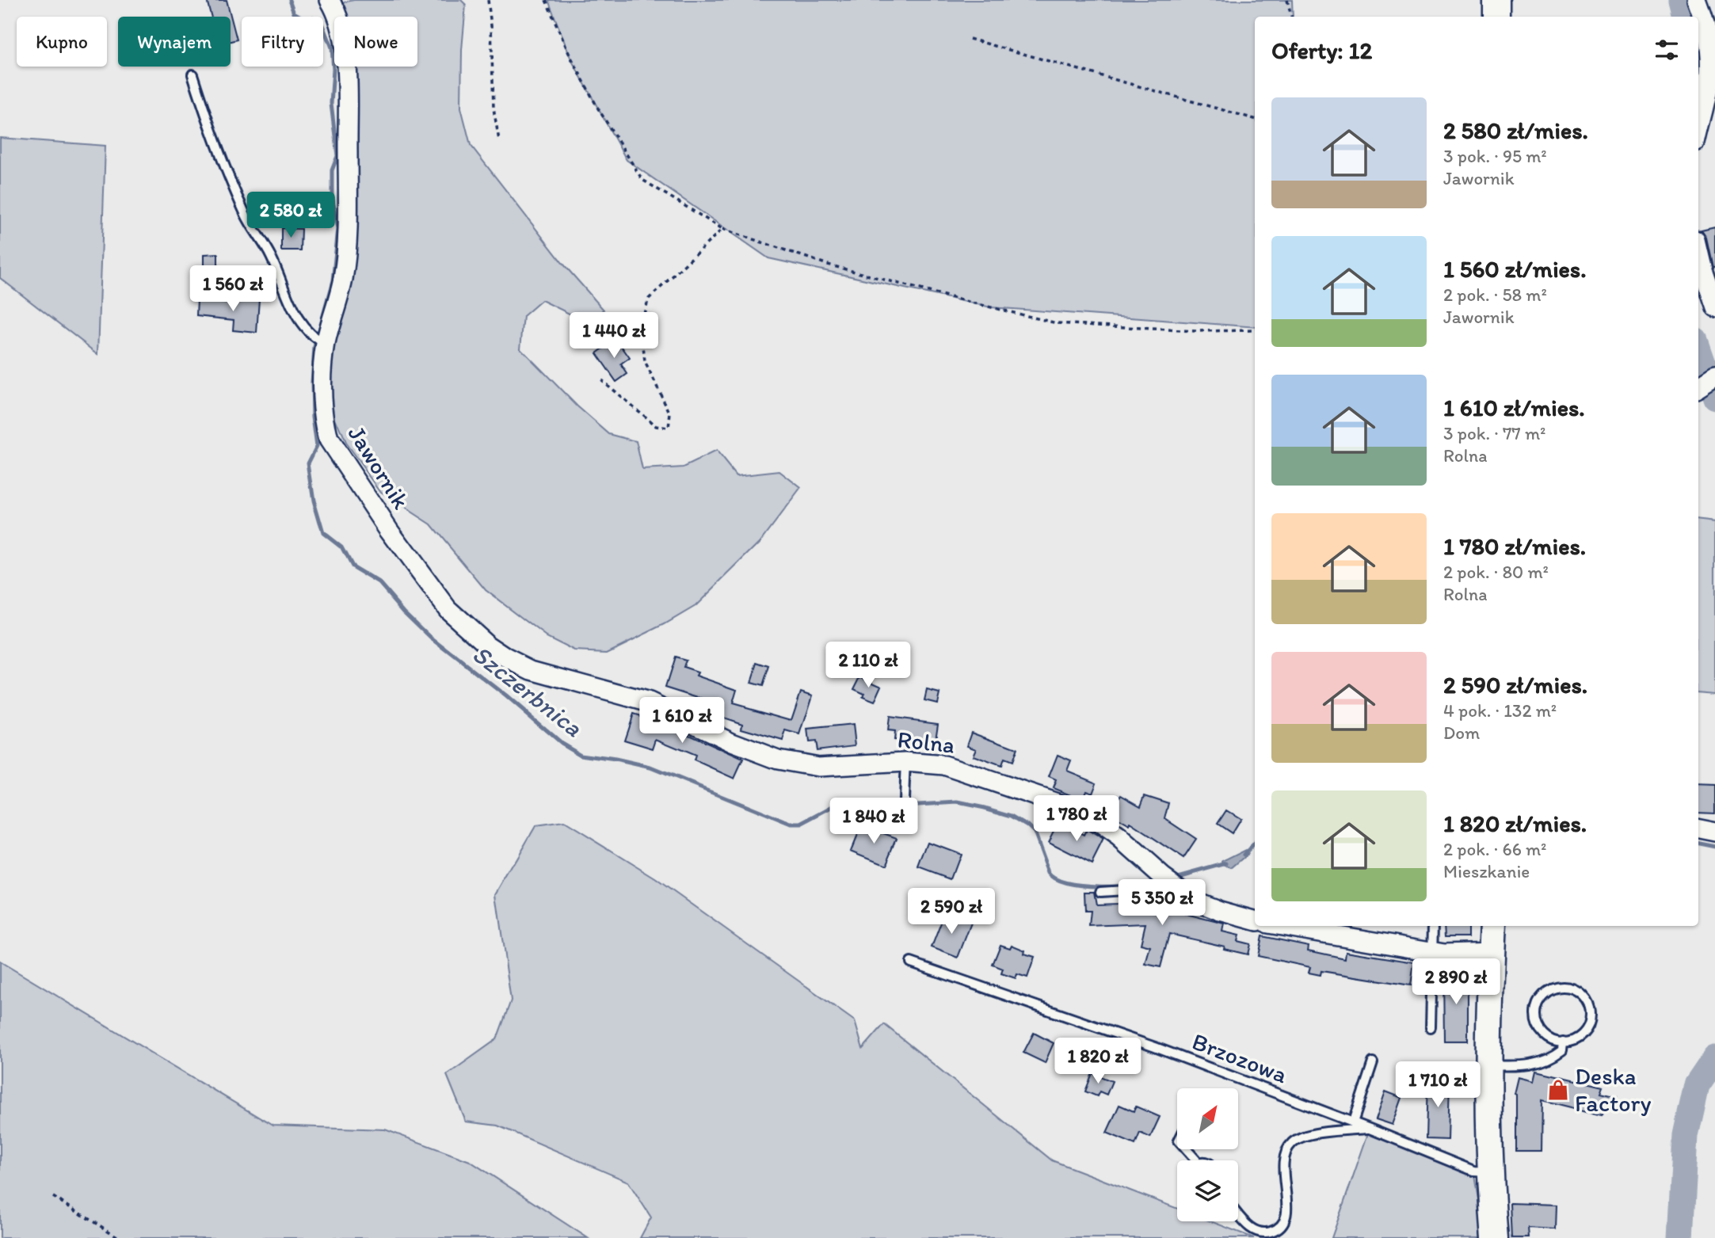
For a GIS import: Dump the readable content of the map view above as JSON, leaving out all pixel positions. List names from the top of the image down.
{
  "streets": {
    "street": ["Jawornik", "Rolna"],
    "lane": ["Brzozowa"]
  },
  "crossings": [
    ["Jawornik", "Rolna"]
  ],
  "water": ["Szczerbnica"],
  "places": {
    "shop": ["Deska Factory"]
  },
  "north": "top right",
  "page": {
    "chip": [
      "Kupno",
      "Wynajem",
      "Filtry",
      "Nowe"
    ],
    "heading": "Oferty: 12",
    "list": [
      {
        "name": "2 580 zł/mies.",
        "note": "3 pok. · 95 m² · Jawornik"
      },
      {
        "name": "1 560 zł/mies.",
        "note": "2 pok. · 58 m² · Jawornik"
      },
      {
        "name": "1 610 zł/mies.",
        "note": "3 pok. · 77 m² · Rolna"
      },
      {
        "name": "1 780 zł/mies.",
        "note": "2 pok. · 80 m² · Rolna"
      },
      {
        "name": "2 590 zł/mies.",
        "note": "4 pok. · 132 m² · Dom"
      },
      {
        "name": "1 820 zł/mies.",
        "note": "2 pok. · 66 m² · Mieszkanie"
      }
    ],
    "price": [
      "2 580 zł",
      "1 560 zł",
      "1 440 zł",
      "2 110 zł",
      "1 610 zł",
      "1 780 zł",
      "1 840 zł",
      "5 350 zł",
      "2 590 zł",
      "2 890 zł",
      "1 820 zł",
      "1 710 zł"
    ]
  }
}
